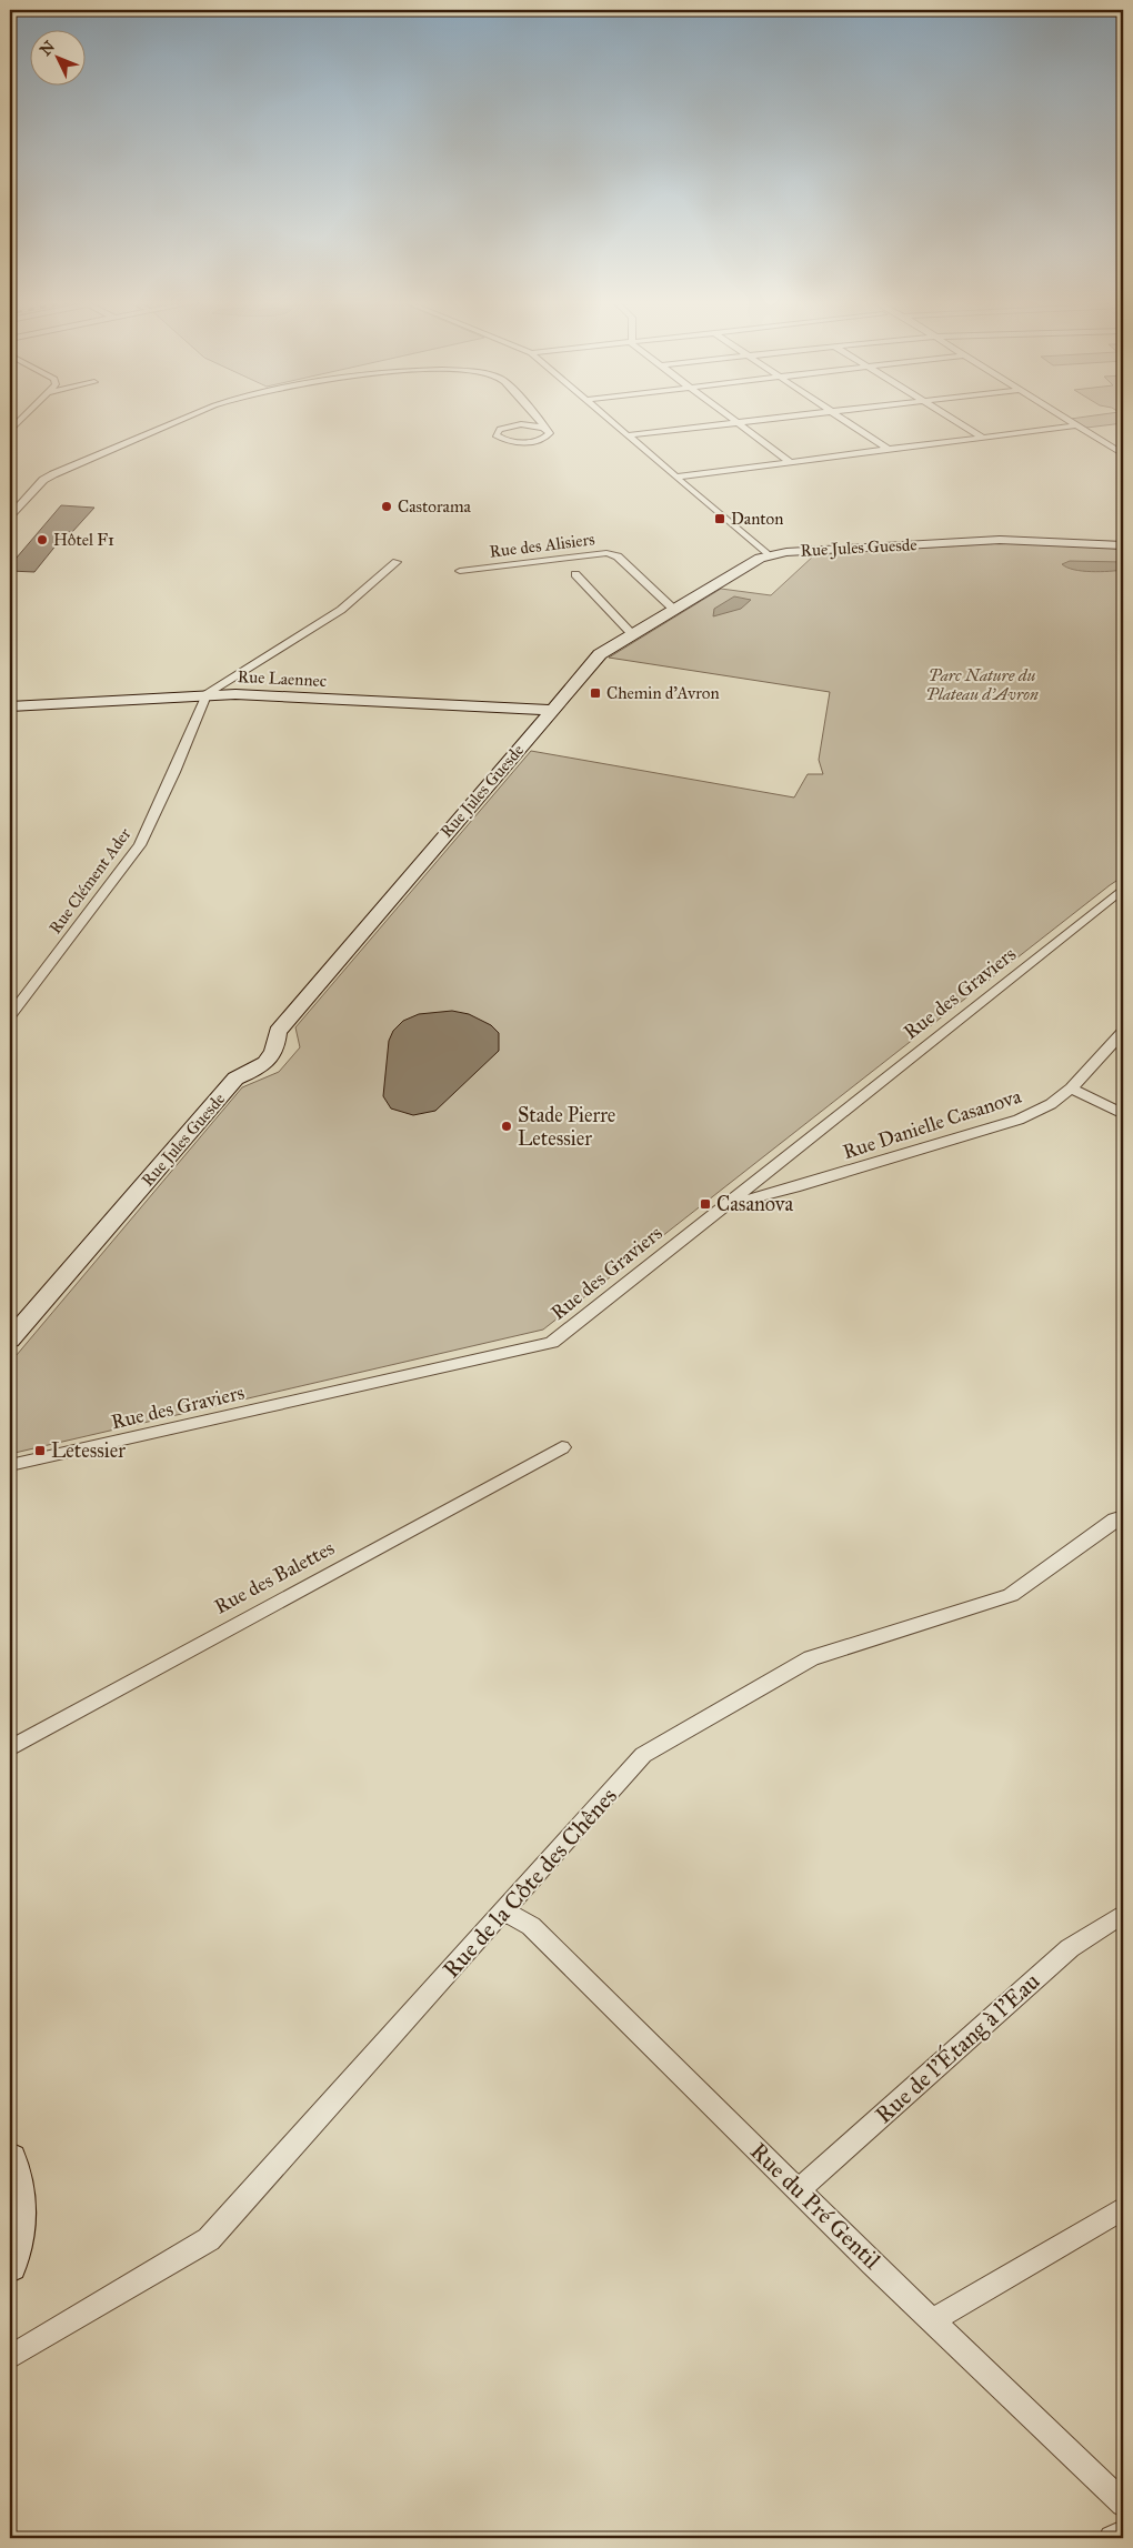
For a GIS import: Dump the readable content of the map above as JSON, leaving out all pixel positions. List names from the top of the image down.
{
  "streets": {
    "street": [
      "Rue des Alisiers",
      "Rue Jules Guesde",
      "Rue Laennec",
      "Rue Clément Ader",
      "Rue des Graviers",
      "Rue Danielle Casanova",
      "Rue des Balettes",
      "Rue de la Côte des Chênes",
      "Rue de l'Étang à l'Eau",
      "Rue du Pré Gentil"
    ]
  },
  "crossings": [
    ["Rue des Alisiers", "Rue Jules Guesde"],
    ["Rue Jules Guesde", "Rue Laennec"],
    ["Rue Laennec", "Rue Clément Ader"],
    ["Rue des Graviers", "Rue Danielle Casanova"],
    ["Rue de la Côte des Chênes", "Rue du Pré Gentil"],
    ["Rue de l'Étang à l'Eau", "Rue du Pré Gentil"]
  ],
  "parks": ["Parc Nature du Plateau d'Avron"],
  "places": {
    "other": ["Castorama", "Hôtel F1", "Stade Pierre Letessier"],
    "transit": [
      "Danton",
      "Chemin d'Avron",
      "Casanova",
      "Letessier"
    ]
  },
  "north": "top left"
}
